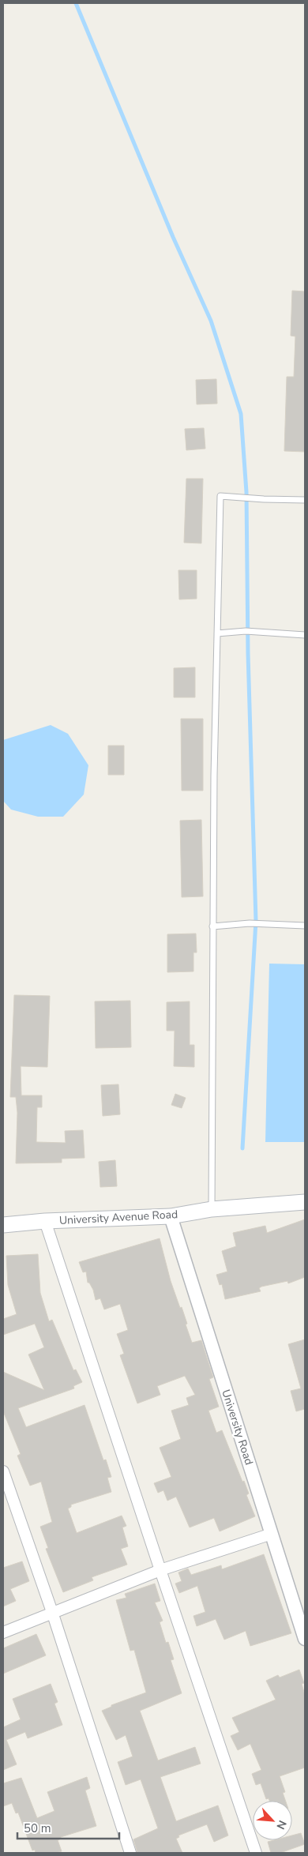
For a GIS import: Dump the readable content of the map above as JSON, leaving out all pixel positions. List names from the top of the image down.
{
  "streets": {
    "main road": ["University Avenue Road"],
    "street": ["University Road"]
  },
  "crossings": [
    ["University Avenue Road", "University Road"]
  ],
  "scale_bar": "50 m",
  "north": "bottom right"
}
